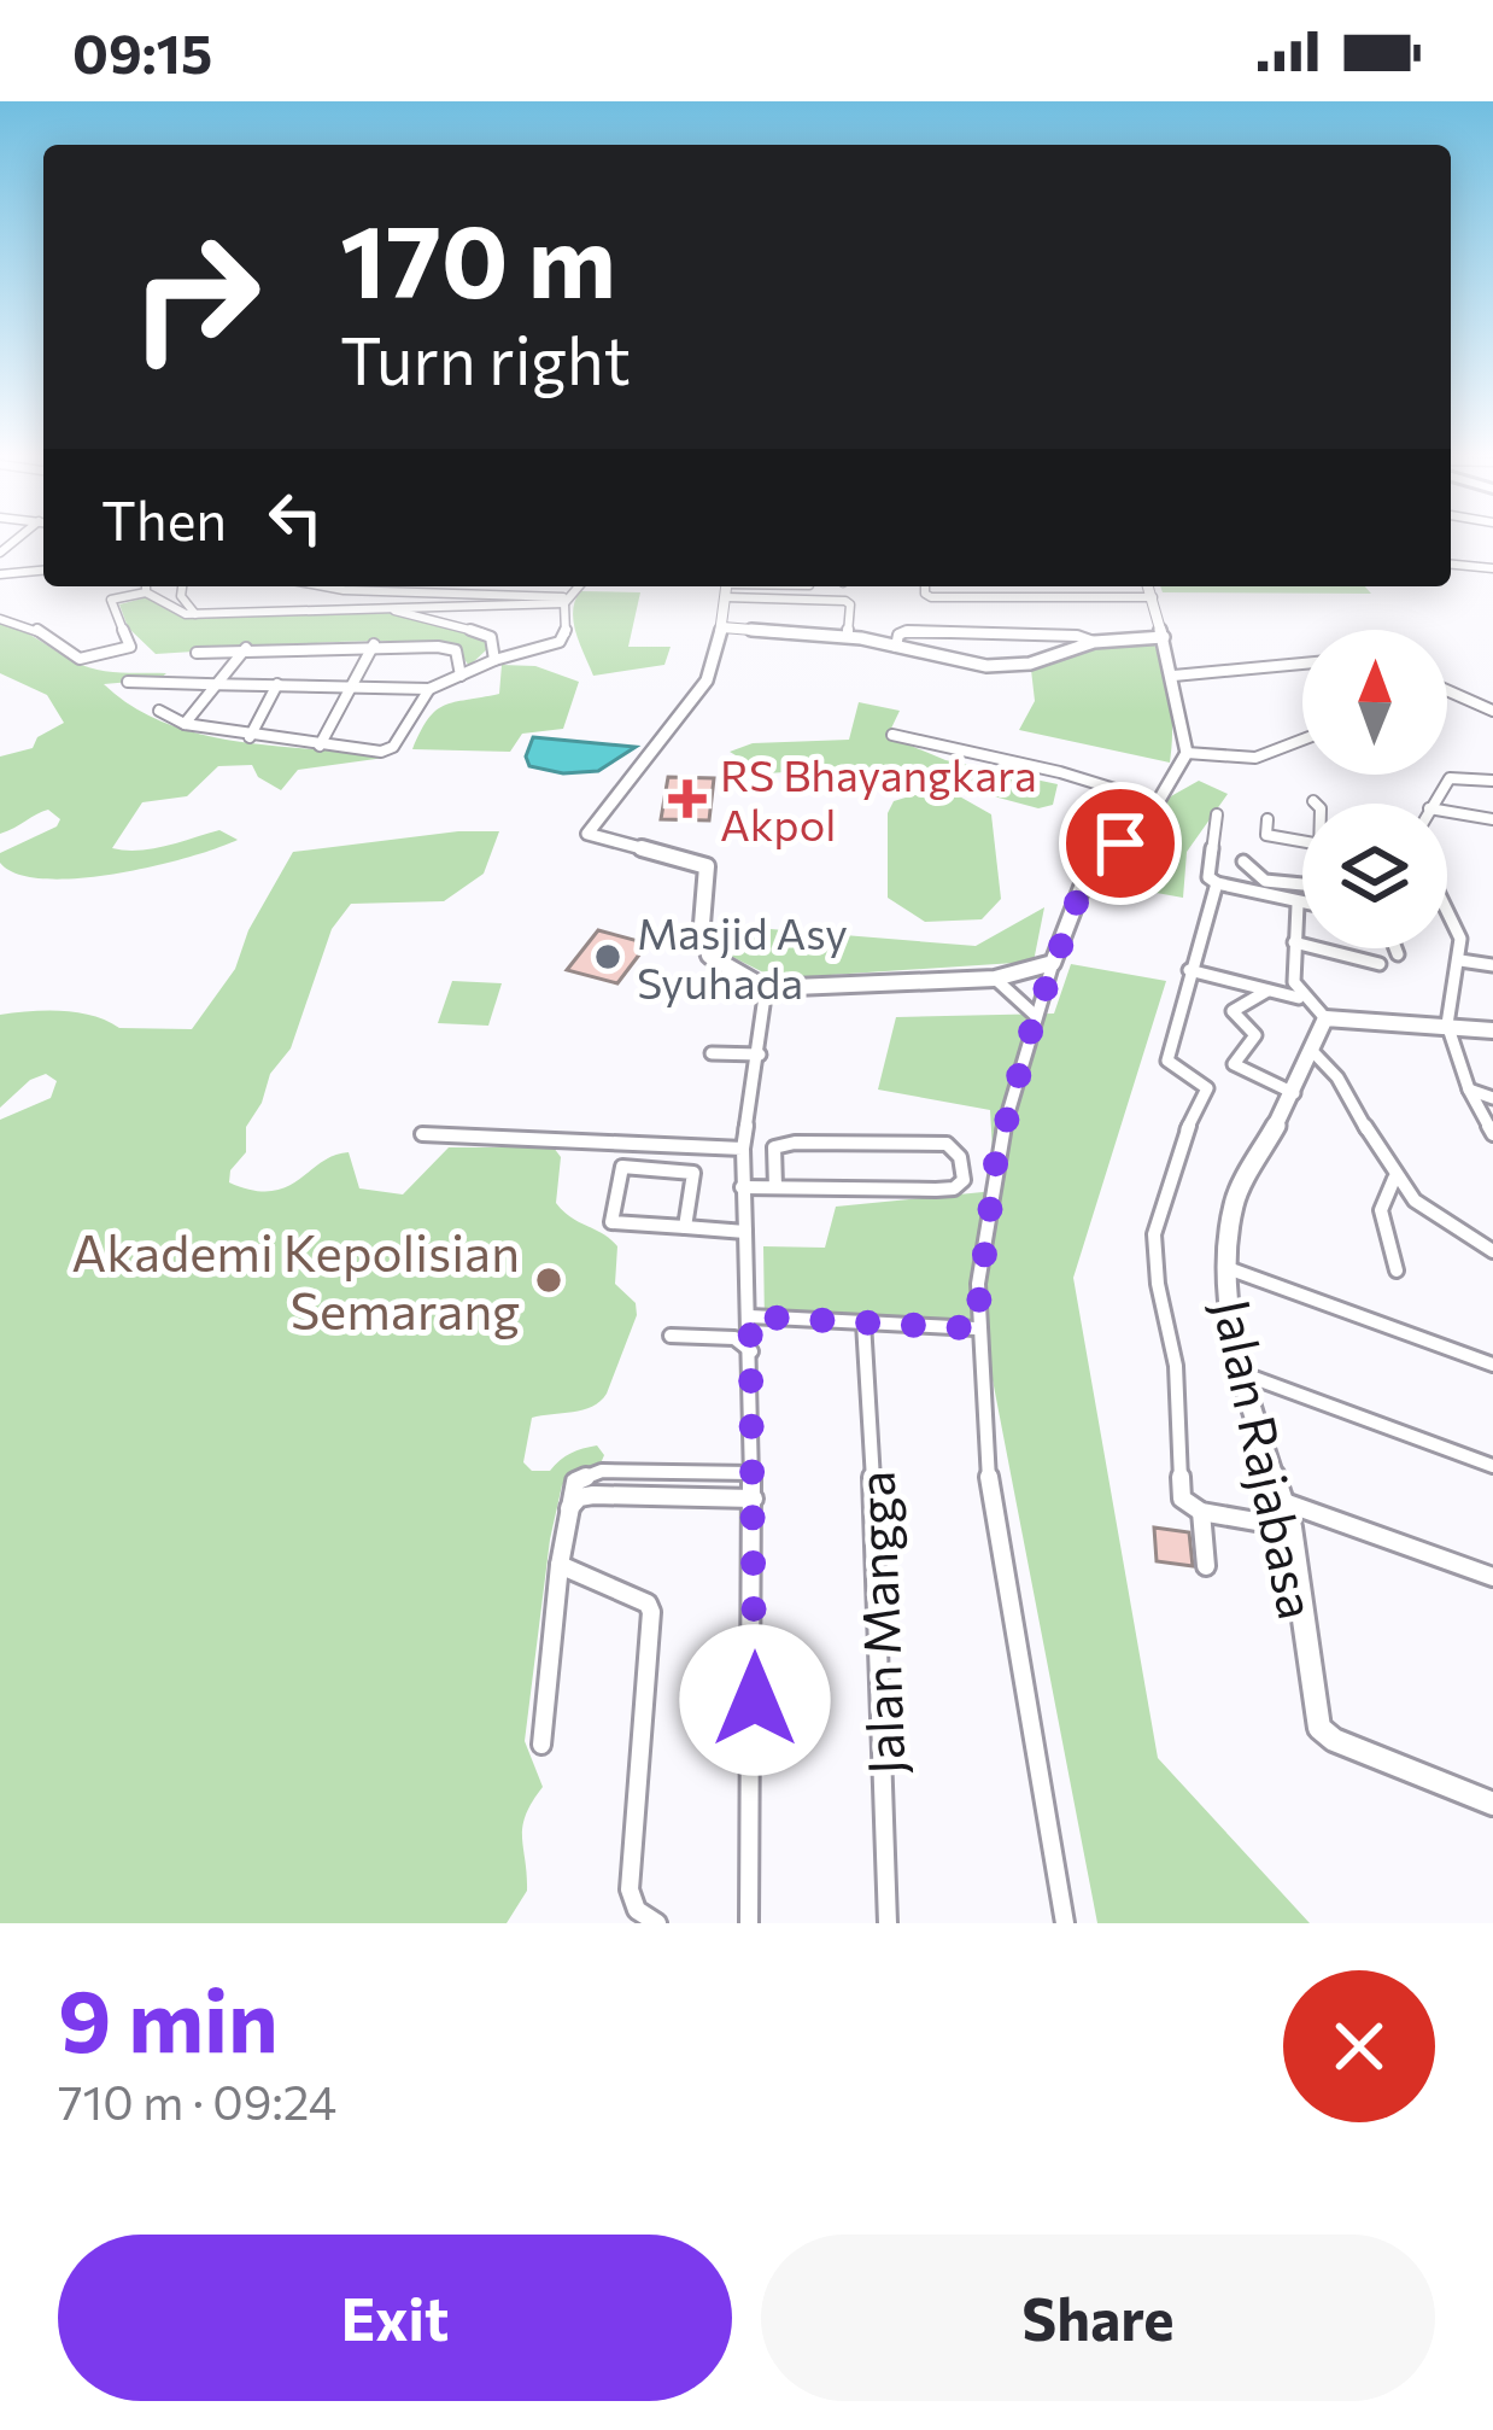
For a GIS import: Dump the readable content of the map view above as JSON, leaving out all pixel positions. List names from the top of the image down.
{
  "streets": {
    "street": ["Jalan Rajabasa", "Jalan Mangga"]
  },
  "places": {
    "health": ["RS Bhayangkara Akpol"],
    "other": ["Masjid Asy Syuhada", "Akademi Kepolisian Semarang"]
  },
  "north": "top",
  "page": {
    "status": "09:15",
    "turn": ["170 m", "Turn right"],
    "then": "Then",
    "heading": ["9 min", "710 m · 09:24"],
    "buttons": ["Exit", "Share"]
  }
}
